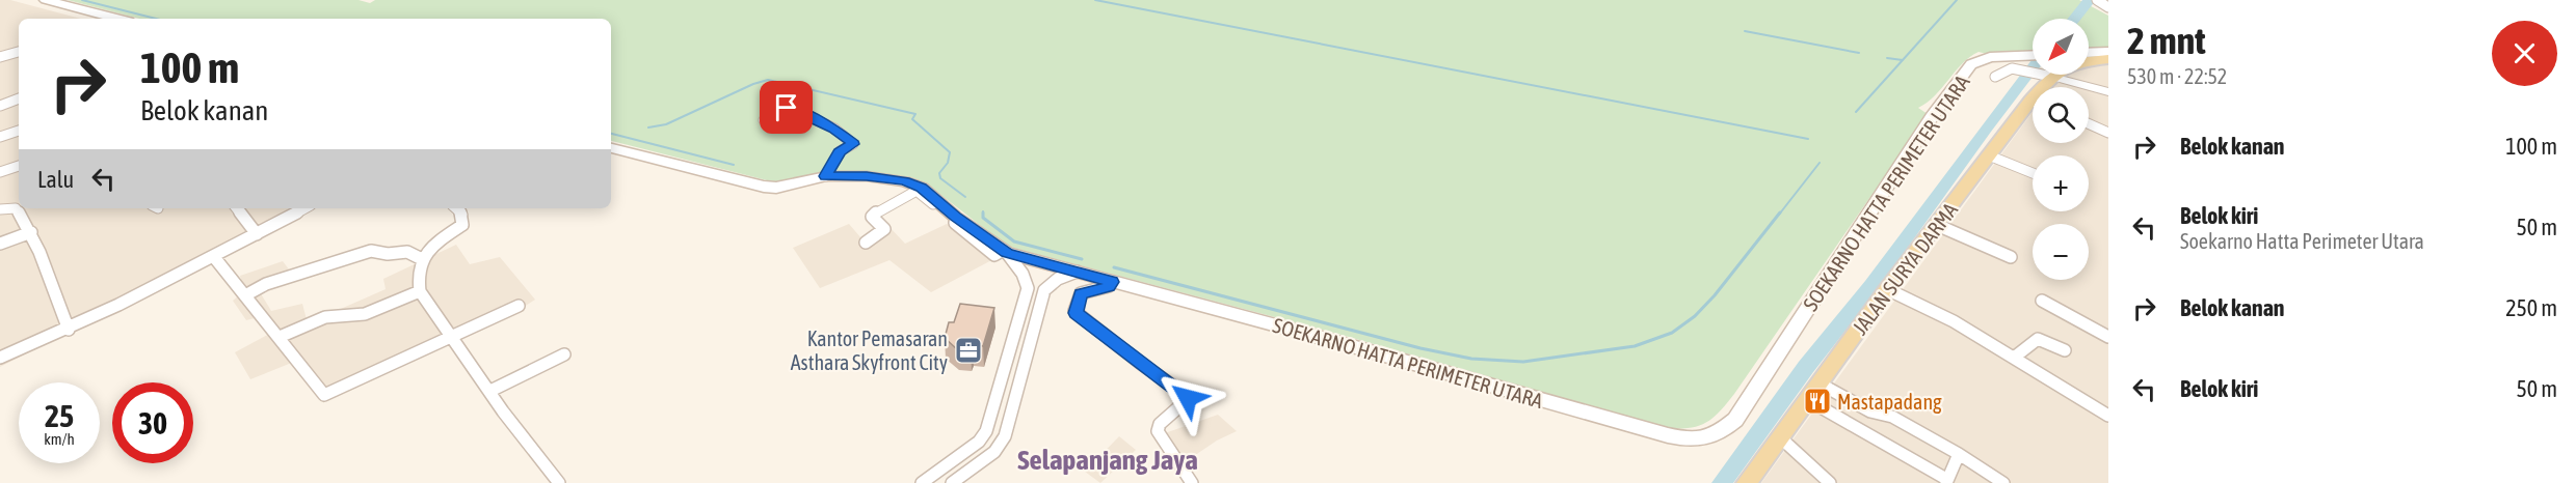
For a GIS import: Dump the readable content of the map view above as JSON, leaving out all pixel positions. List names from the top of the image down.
{
  "streets": {
    "main road": ["SOEKARNO HATTA PERIMETER UTARA", "JALAN SURYA DARMA"]
  },
  "districts": ["Selapanjang Jaya"],
  "places": {
    "office": ["Kantor Pemasaran Asthara Skyfront City"],
    "restaurant": ["Mastapadang"]
  },
  "north": "bottom left",
  "page": {
    "heading": ["2 mnt", "530 m · 22:52"],
    "map_buttons": ["+", "−"],
    "turn": ["100 m", "Belok kanan"],
    "list": [
      {
        "name": "Belok kanan",
        "value": "100 m"
      },
      {
        "name": "Belok kiri",
        "note": "Soekarno Hatta Perimeter Utara",
        "value": "50 m"
      },
      {
        "name": "Belok kanan",
        "value": "250 m"
      },
      {
        "name": "Belok kiri",
        "value": "50 m"
      }
    ],
    "then": "Lalu",
    "speed": "25 km/h",
    "limit": "30"
  }
}
